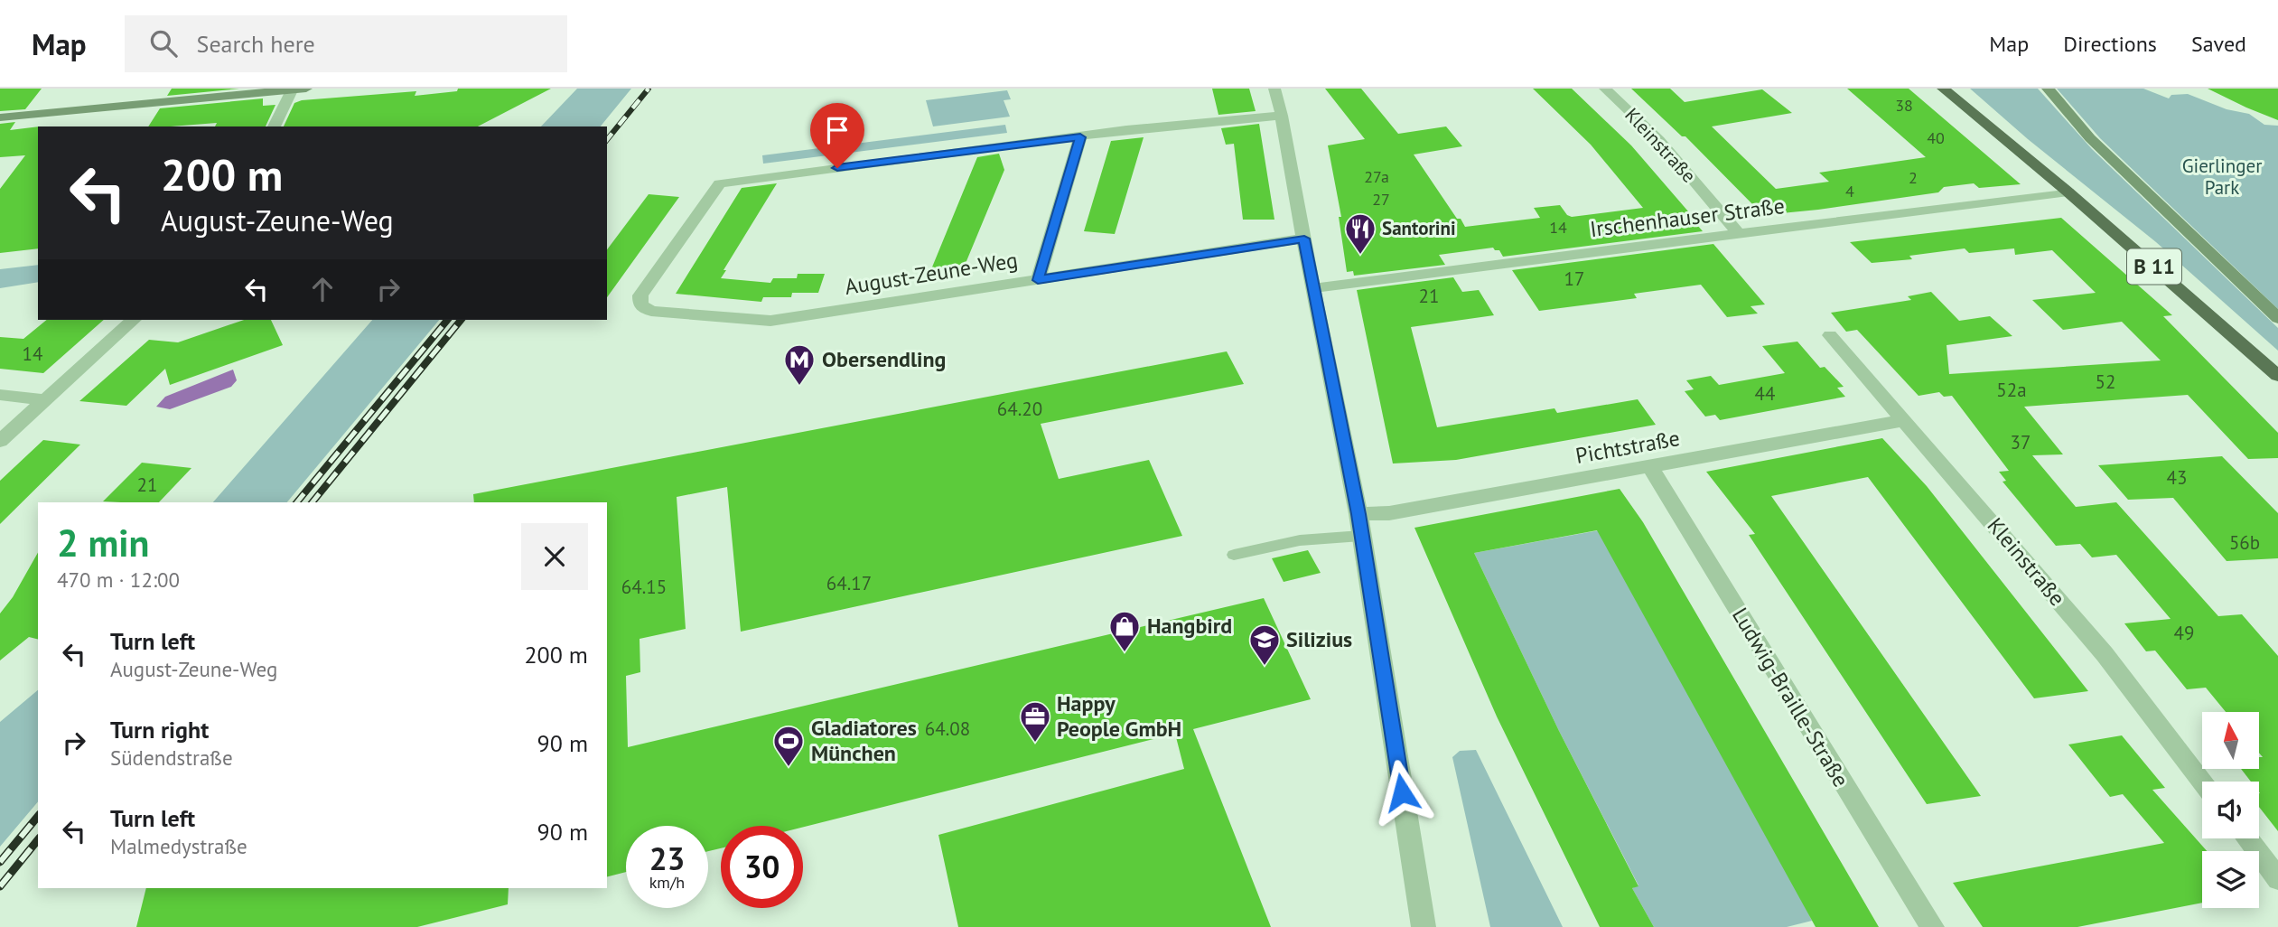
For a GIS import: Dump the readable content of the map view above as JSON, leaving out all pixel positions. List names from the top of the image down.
{
  "streets": {
    "main road": ["B 11"],
    "street": [
      "Kleinstraße",
      "Irschenhauser Straße",
      "August-Zeune-Weg",
      "Pichtstraße",
      "Ludwig-Braille-Straße"
    ]
  },
  "crossings": [
    ["Kleinstraße", "Irschenhauser Straße"],
    ["Kleinstraße", "Pichtstraße"],
    ["Irschenhauser Straße", "B 11"],
    ["Pichtstraße", "Ludwig-Braille-Straße"]
  ],
  "parks": ["Gierlinger Park"],
  "places": {
    "restaurant": ["Santorini"],
    "metro station": ["Obersendling"],
    "shop": ["Hangbird"],
    "school or university": ["Silizius"],
    "office": ["Happy People GmbH"],
    "sports": ["Gladiatores München"]
  },
  "house_numbers": [
    "38",
    "40",
    "27a",
    "2",
    "4",
    "27",
    "14",
    "17",
    "21",
    "14",
    "52",
    "52a",
    "44",
    "64.20",
    "37",
    "43",
    "21",
    "56b",
    "64.17",
    "64.15",
    "49",
    "64.08"
  ],
  "north": "top",
  "page": {
    "header": "Map",
    "search": "Search here",
    "nav": ["Map", "Directions", "Saved"],
    "turn": ["200 m", "August-Zeune-Weg"],
    "heading": ["2 min", "470 m · 12:00"],
    "list": [
      {
        "name": "Turn left",
        "note": "August-Zeune-Weg",
        "value": "200 m"
      },
      {
        "name": "Turn right",
        "note": "Südendstraße",
        "value": "90 m"
      },
      {
        "name": "Turn left",
        "note": "Malmedystraße",
        "value": "90 m"
      }
    ],
    "speed": "23 km/h",
    "limit": "30"
  }
}
